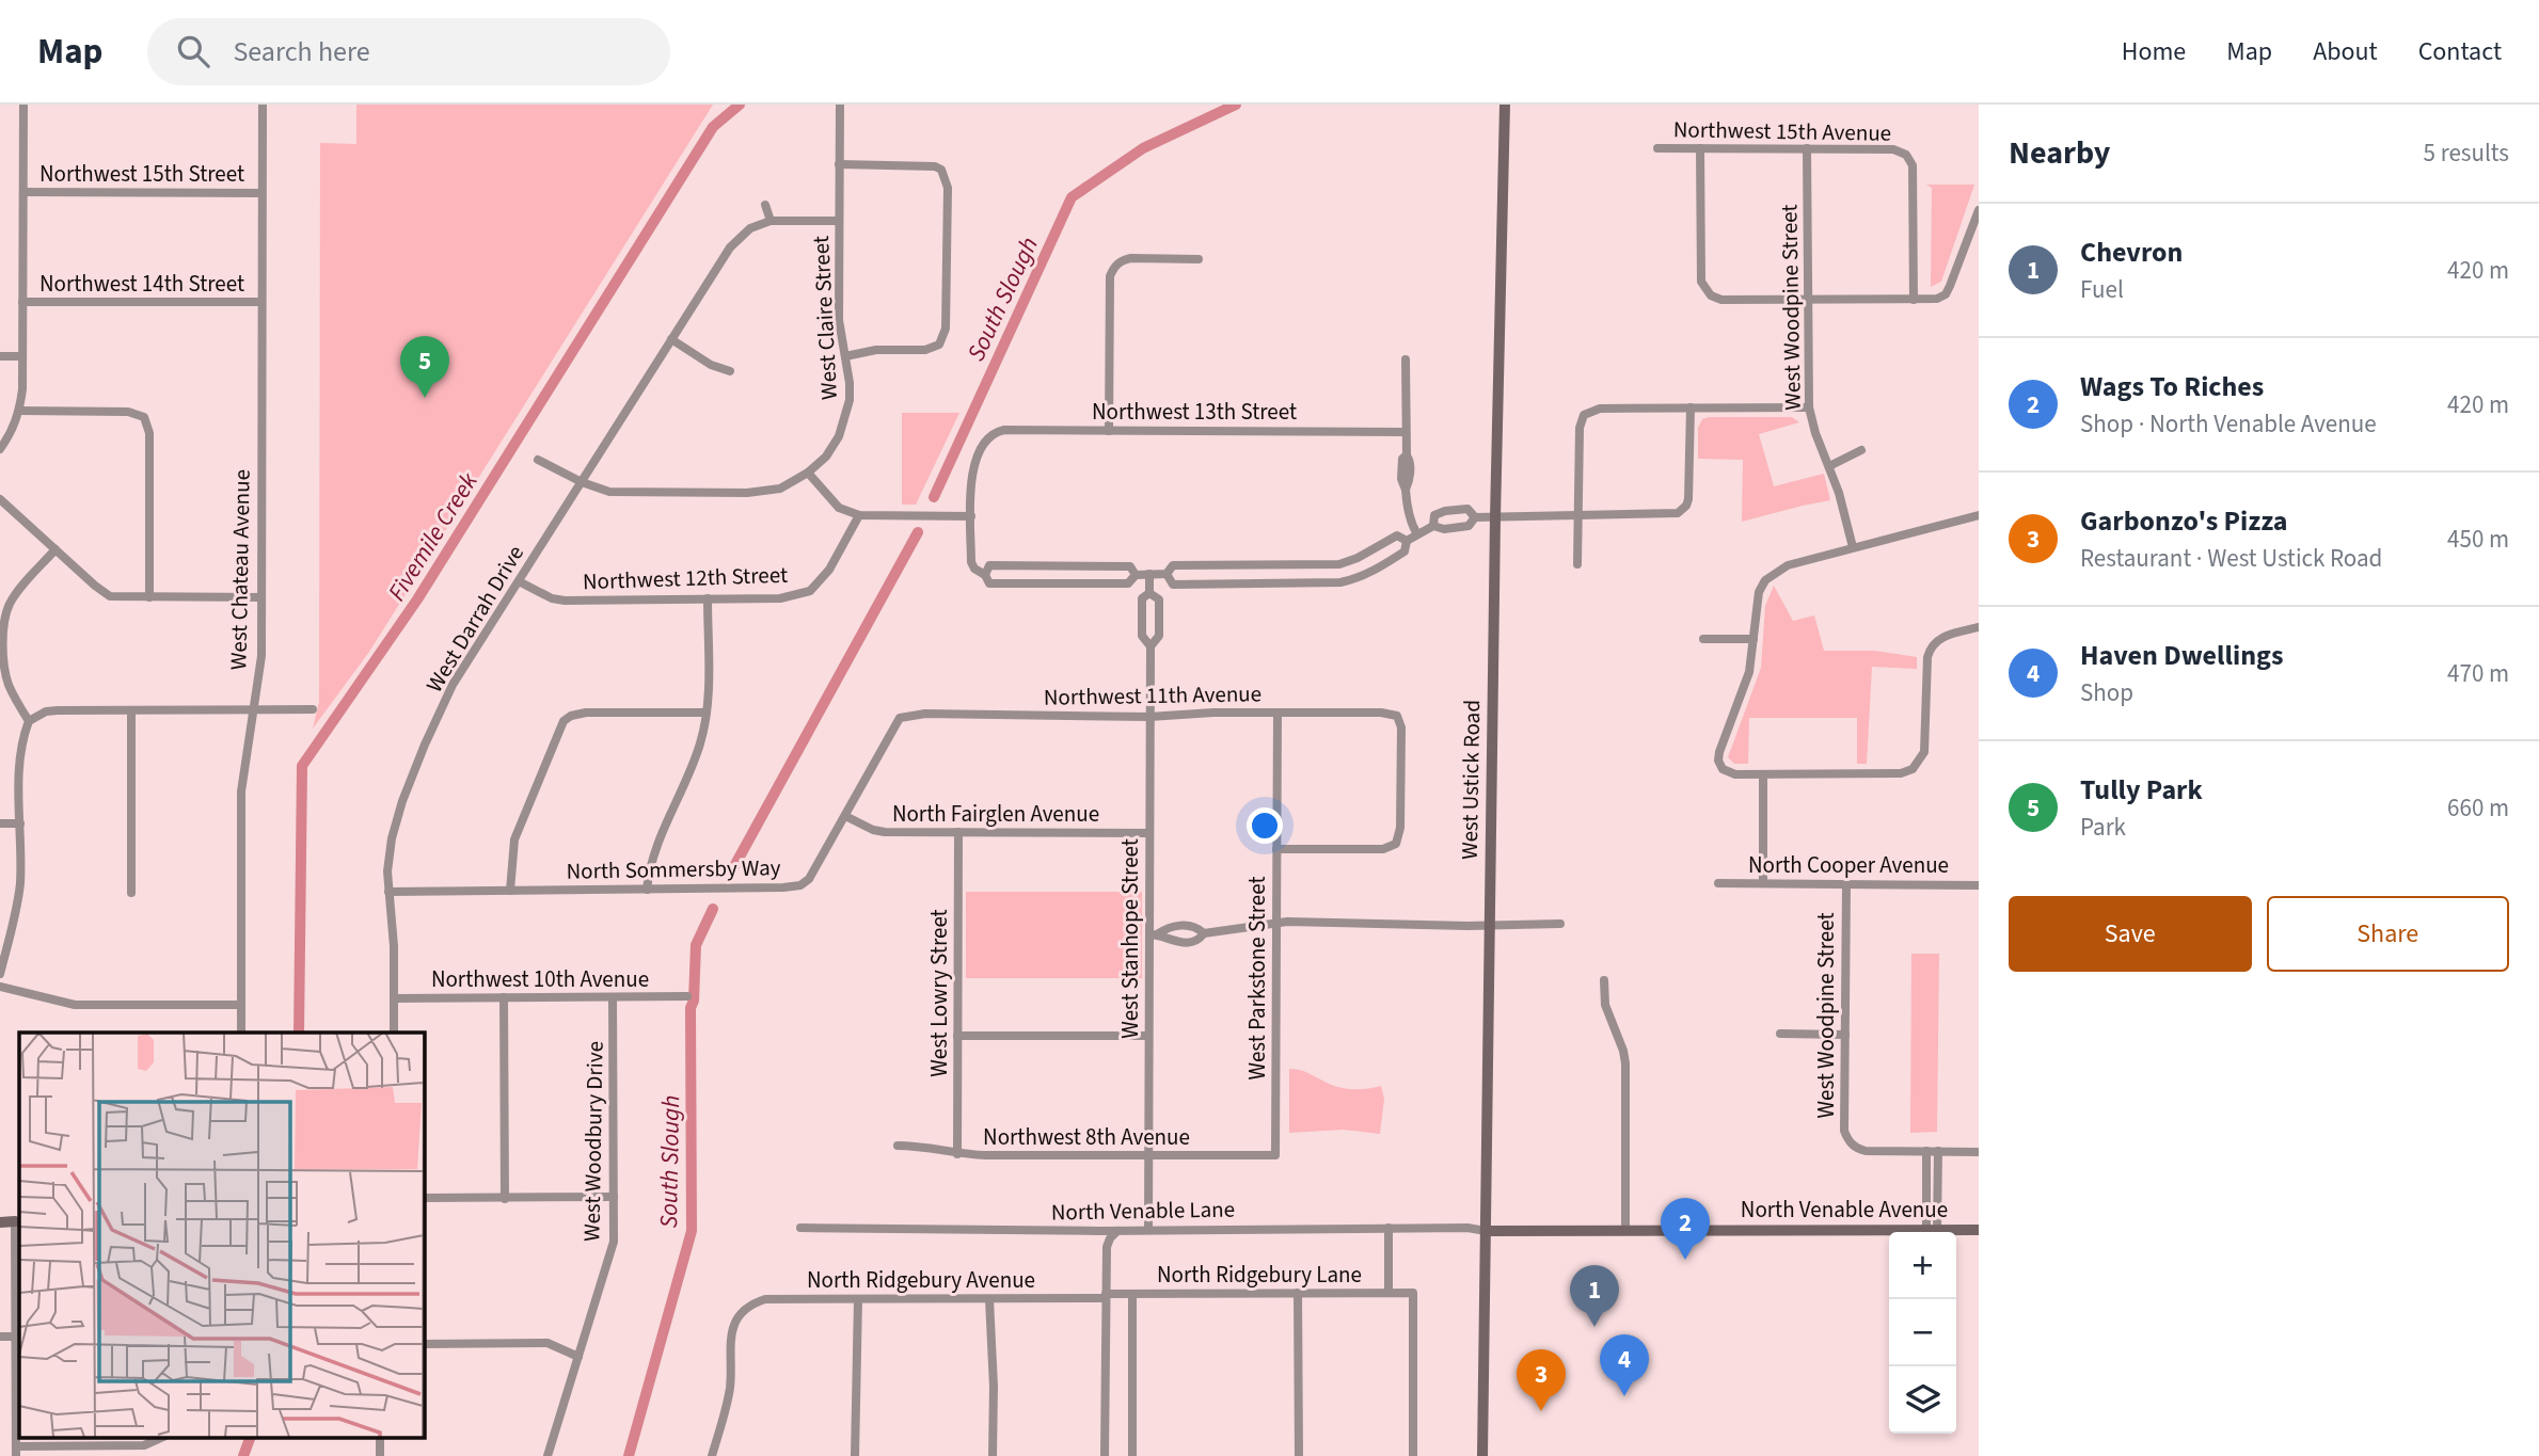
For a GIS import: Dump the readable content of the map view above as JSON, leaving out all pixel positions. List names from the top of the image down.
{
  "streets": {
    "main road": ["West Ustick Road", "North Venable Avenue"],
    "street": [
      "Northwest 15th Avenue",
      "Northwest 15th Street",
      "Northwest 14th Street",
      "West Woodpine Street",
      "West Claire Street",
      "Northwest 13th Street",
      "West Chateau Avenue",
      "Northwest 12th Street",
      "West Darrah Drive",
      "Northwest 11th Avenue",
      "North Fairglen Avenue",
      "North Cooper Avenue",
      "North Sommersby Way",
      "West Stanhope Street",
      "West Parkstone Street",
      "Northwest 10th Avenue",
      "West Lowry Street",
      "Northwest 8th Avenue",
      "West Woodbury Drive",
      "North Venable Lane",
      "North Ridgebury Lane",
      "North Ridgebury Avenue"
    ]
  },
  "crossings": [
    ["Northwest 15th Avenue", "West Woodpine Street"],
    ["Northwest 15th Street", "West Chateau Avenue"],
    ["Northwest 14th Street", "West Chateau Avenue"],
    ["West Woodpine Street", "North Cooper Avenue"],
    ["West Claire Street", "West Darrah Drive"],
    ["Northwest 12th Street", "West Darrah Drive"],
    ["West Darrah Drive", "North Sommersby Way"],
    ["West Darrah Drive", "Northwest 10th Avenue"],
    ["Northwest 11th Avenue", "North Sommersby Way"],
    ["Northwest 11th Avenue", "West Stanhope Street"],
    ["Northwest 11th Avenue", "West Parkstone Street"],
    ["West Ustick Road", "North Venable Avenue"],
    ["West Ustick Road", "North Venable Lane"],
    ["North Fairglen Avenue", "North Sommersby Way"],
    ["North Fairglen Avenue", "West Stanhope Street"],
    ["North Fairglen Avenue", "West Lowry Street"],
    ["West Stanhope Street", "Northwest 8th Avenue"],
    ["West Stanhope Street", "North Venable Lane"],
    ["West Parkstone Street", "Northwest 8th Avenue"],
    ["Northwest 10th Avenue", "West Woodbury Drive"],
    ["West Lowry Street", "Northwest 8th Avenue"],
    ["North Venable Avenue", "North Venable Lane"],
    ["North Ridgebury Lane", "North Ridgebury Avenue"]
  ],
  "water": ["South Slough", "Fivemile Creek"],
  "page": {
    "header": "Map",
    "search": "Search here",
    "nav": [
      "Home",
      "Map",
      "About",
      "Contact"
    ],
    "heading": ["Nearby", "5 results"],
    "list": [
      {
        "mark": "1",
        "name": "Chevron",
        "note": "Fuel",
        "value": "420 m"
      },
      {
        "mark": "2",
        "name": "Wags To Riches",
        "note": "Shop · North Venable Avenue",
        "value": "420 m"
      },
      {
        "mark": "3",
        "name": "Garbonzo's Pizza",
        "note": "Restaurant · West Ustick Road",
        "value": "450 m"
      },
      {
        "mark": "4",
        "name": "Haven Dwellings",
        "note": "Shop",
        "value": "470 m"
      },
      {
        "mark": "5",
        "name": "Tully Park",
        "note": "Park",
        "value": "660 m"
      }
    ],
    "pins": [
      "5",
      "2",
      "1",
      "4",
      "3"
    ],
    "buttons": ["Save", "Share"],
    "map_buttons": ["+", "−"]
  }
}
